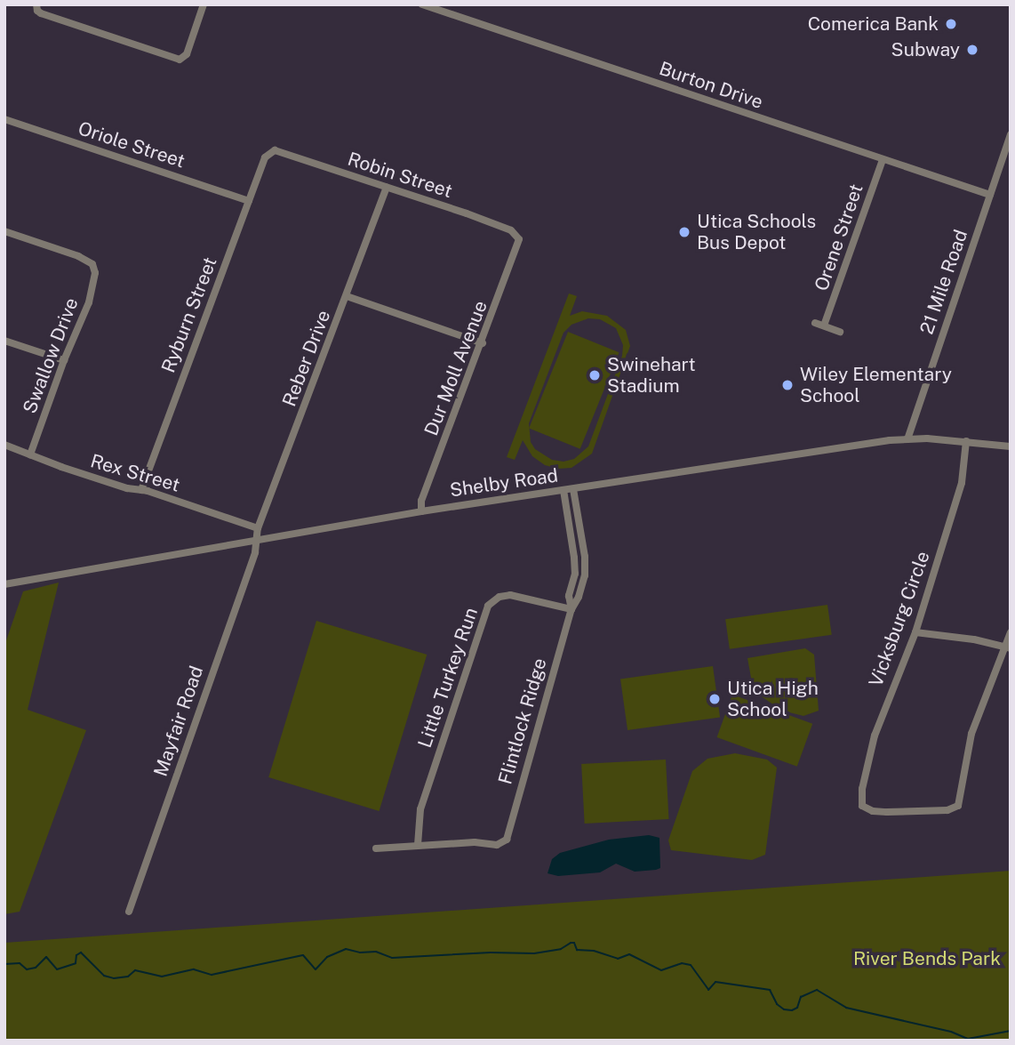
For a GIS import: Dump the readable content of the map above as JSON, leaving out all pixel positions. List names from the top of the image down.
{
  "streets": {
    "street": [
      "Burton Drive",
      "Oriole Street",
      "Robin Street",
      "Orene Street",
      "21 Mile Road",
      "Ryburn Street",
      "Swallow Drive",
      "Reber Drive",
      "Dur Moll Avenue",
      "Rex Street",
      "Shelby Road",
      "Vicksburg Circle",
      "Little Turkey Run",
      "Mayfair Road",
      "Flintlock Ridge"
    ]
  },
  "crossings": [
    ["Burton Drive", "Orene Street"],
    ["Burton Drive", "21 Mile Road"],
    ["Oriole Street", "Ryburn Street"],
    ["Robin Street", "Ryburn Street"],
    ["Robin Street", "Reber Drive"],
    ["Robin Street", "Dur Moll Avenue"],
    ["21 Mile Road", "Shelby Road"],
    ["Ryburn Street", "Rex Street"],
    ["Swallow Drive", "Rex Street"],
    ["Reber Drive", "Rex Street"],
    ["Reber Drive", "Shelby Road"],
    ["Reber Drive", "Mayfair Road"],
    ["Dur Moll Avenue", "Shelby Road"],
    ["Shelby Road", "Vicksburg Circle"],
    ["Shelby Road", "Mayfair Road"],
    ["Shelby Road", "Flintlock Ridge"],
    ["Little Turkey Run", "Flintlock Ridge"]
  ],
  "parks": ["River Bends Park"],
  "places": [
    "Comerica Bank",
    "Subway",
    "Utica Schools Bus Depot",
    "Swinehart Stadium",
    "Wiley Elementary School",
    "Utica High School"
  ]
}
